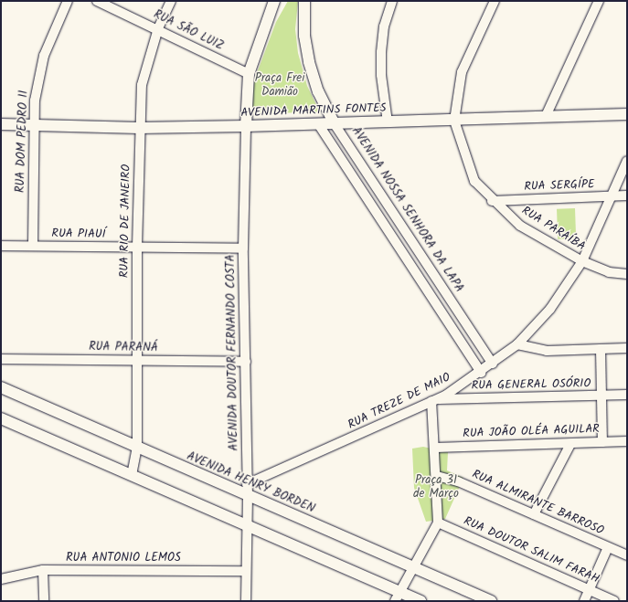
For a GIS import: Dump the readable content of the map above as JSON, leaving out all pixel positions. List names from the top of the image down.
{
  "streets": {
    "street": [
      "RUA SÃO LUIZ",
      "AVENIDA MARTINS FONTES",
      "RUA DOM PEDRO II",
      "RUA SERGÍPE",
      "AVENIDA NOSSA SENHORA DA LAPA",
      "RUA RIO DE JANEIRO",
      "RUA PARAÍBA",
      "RUA PIAUÍ",
      "RUA PARANÁ",
      "AVENIDA DOUTOR FERNANDO COSTA",
      "RUA GENERAL OSÓRIO",
      "RUA TREZE DE MAIO",
      "RUA JOÃO OLÉA AGUILAR",
      "AVENIDA HENRY BORDEN",
      "RUA ALMIRANTE BARROSO",
      "RUA DOUTOR SALIM FARAH",
      "RUA ANTONIO LEMOS"
    ]
  },
  "crossings": [
    ["RUA SÃO LUIZ", "RUA RIO DE JANEIRO"],
    ["AVENIDA MARTINS FONTES", "RUA DOM PEDRO II"],
    ["AVENIDA MARTINS FONTES", "AVENIDA NOSSA SENHORA DA LAPA"],
    ["AVENIDA MARTINS FONTES", "RUA RIO DE JANEIRO"],
    ["AVENIDA MARTINS FONTES", "RUA PARAÍBA"],
    ["AVENIDA MARTINS FONTES", "AVENIDA DOUTOR FERNANDO COSTA"],
    ["RUA DOM PEDRO II", "RUA PIAUÍ"],
    ["RUA SERGÍPE", "RUA PARAÍBA"],
    ["RUA SERGÍPE", "RUA TREZE DE MAIO"],
    ["AVENIDA NOSSA SENHORA DA LAPA", "RUA TREZE DE MAIO"],
    ["RUA RIO DE JANEIRO", "RUA PIAUÍ"],
    ["RUA RIO DE JANEIRO", "RUA PARANÁ"],
    ["RUA RIO DE JANEIRO", "AVENIDA HENRY BORDEN"],
    ["RUA PARAÍBA", "RUA TREZE DE MAIO"],
    ["RUA PIAUÍ", "AVENIDA DOUTOR FERNANDO COSTA"],
    ["RUA PARANÁ", "AVENIDA DOUTOR FERNANDO COSTA"],
    ["AVENIDA DOUTOR FERNANDO COSTA", "RUA TREZE DE MAIO"],
    ["AVENIDA DOUTOR FERNANDO COSTA", "AVENIDA HENRY BORDEN"],
    ["AVENIDA DOUTOR FERNANDO COSTA", "RUA ANTONIO LEMOS"],
    ["RUA GENERAL OSÓRIO", "RUA TREZE DE MAIO"]
  ],
  "parks": ["Praça Frei Damião", "Praça 31 de Março"]
}
